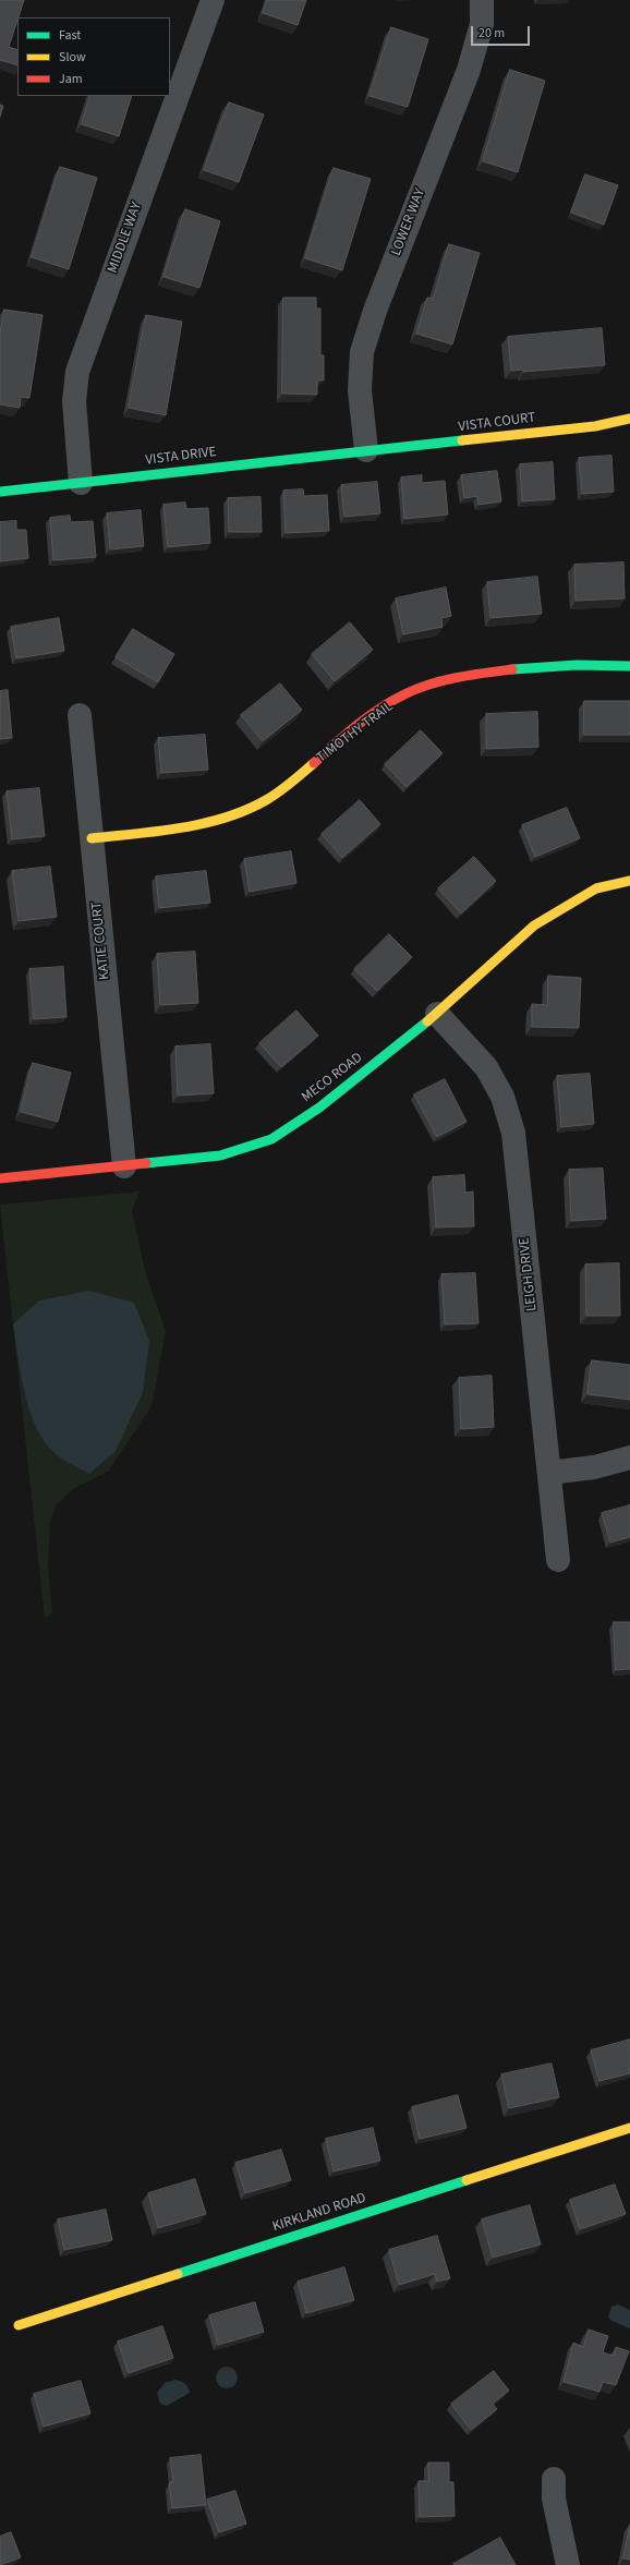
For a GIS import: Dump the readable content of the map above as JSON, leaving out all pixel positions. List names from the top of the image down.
{
  "streets": {
    "street": [
      "LOWER WAY",
      "MIDDLE WAY",
      "VISTA COURT",
      "VISTA DRIVE",
      "TIMOTHY TRAIL",
      "KATIE COURT",
      "MECO ROAD",
      "LEIGH DRIVE",
      "KIRKLAND ROAD"
    ]
  },
  "crossings": [
    ["LOWER WAY", "VISTA COURT"],
    ["LOWER WAY", "VISTA DRIVE"],
    ["MIDDLE WAY", "VISTA DRIVE"],
    ["VISTA COURT", "VISTA DRIVE"],
    ["TIMOTHY TRAIL", "KATIE COURT"],
    ["KATIE COURT", "MECO ROAD"],
    ["MECO ROAD", "LEIGH DRIVE"]
  ],
  "legend": ["Fast", "Slow", "Jam"],
  "scale_bar": "20 m"
}
